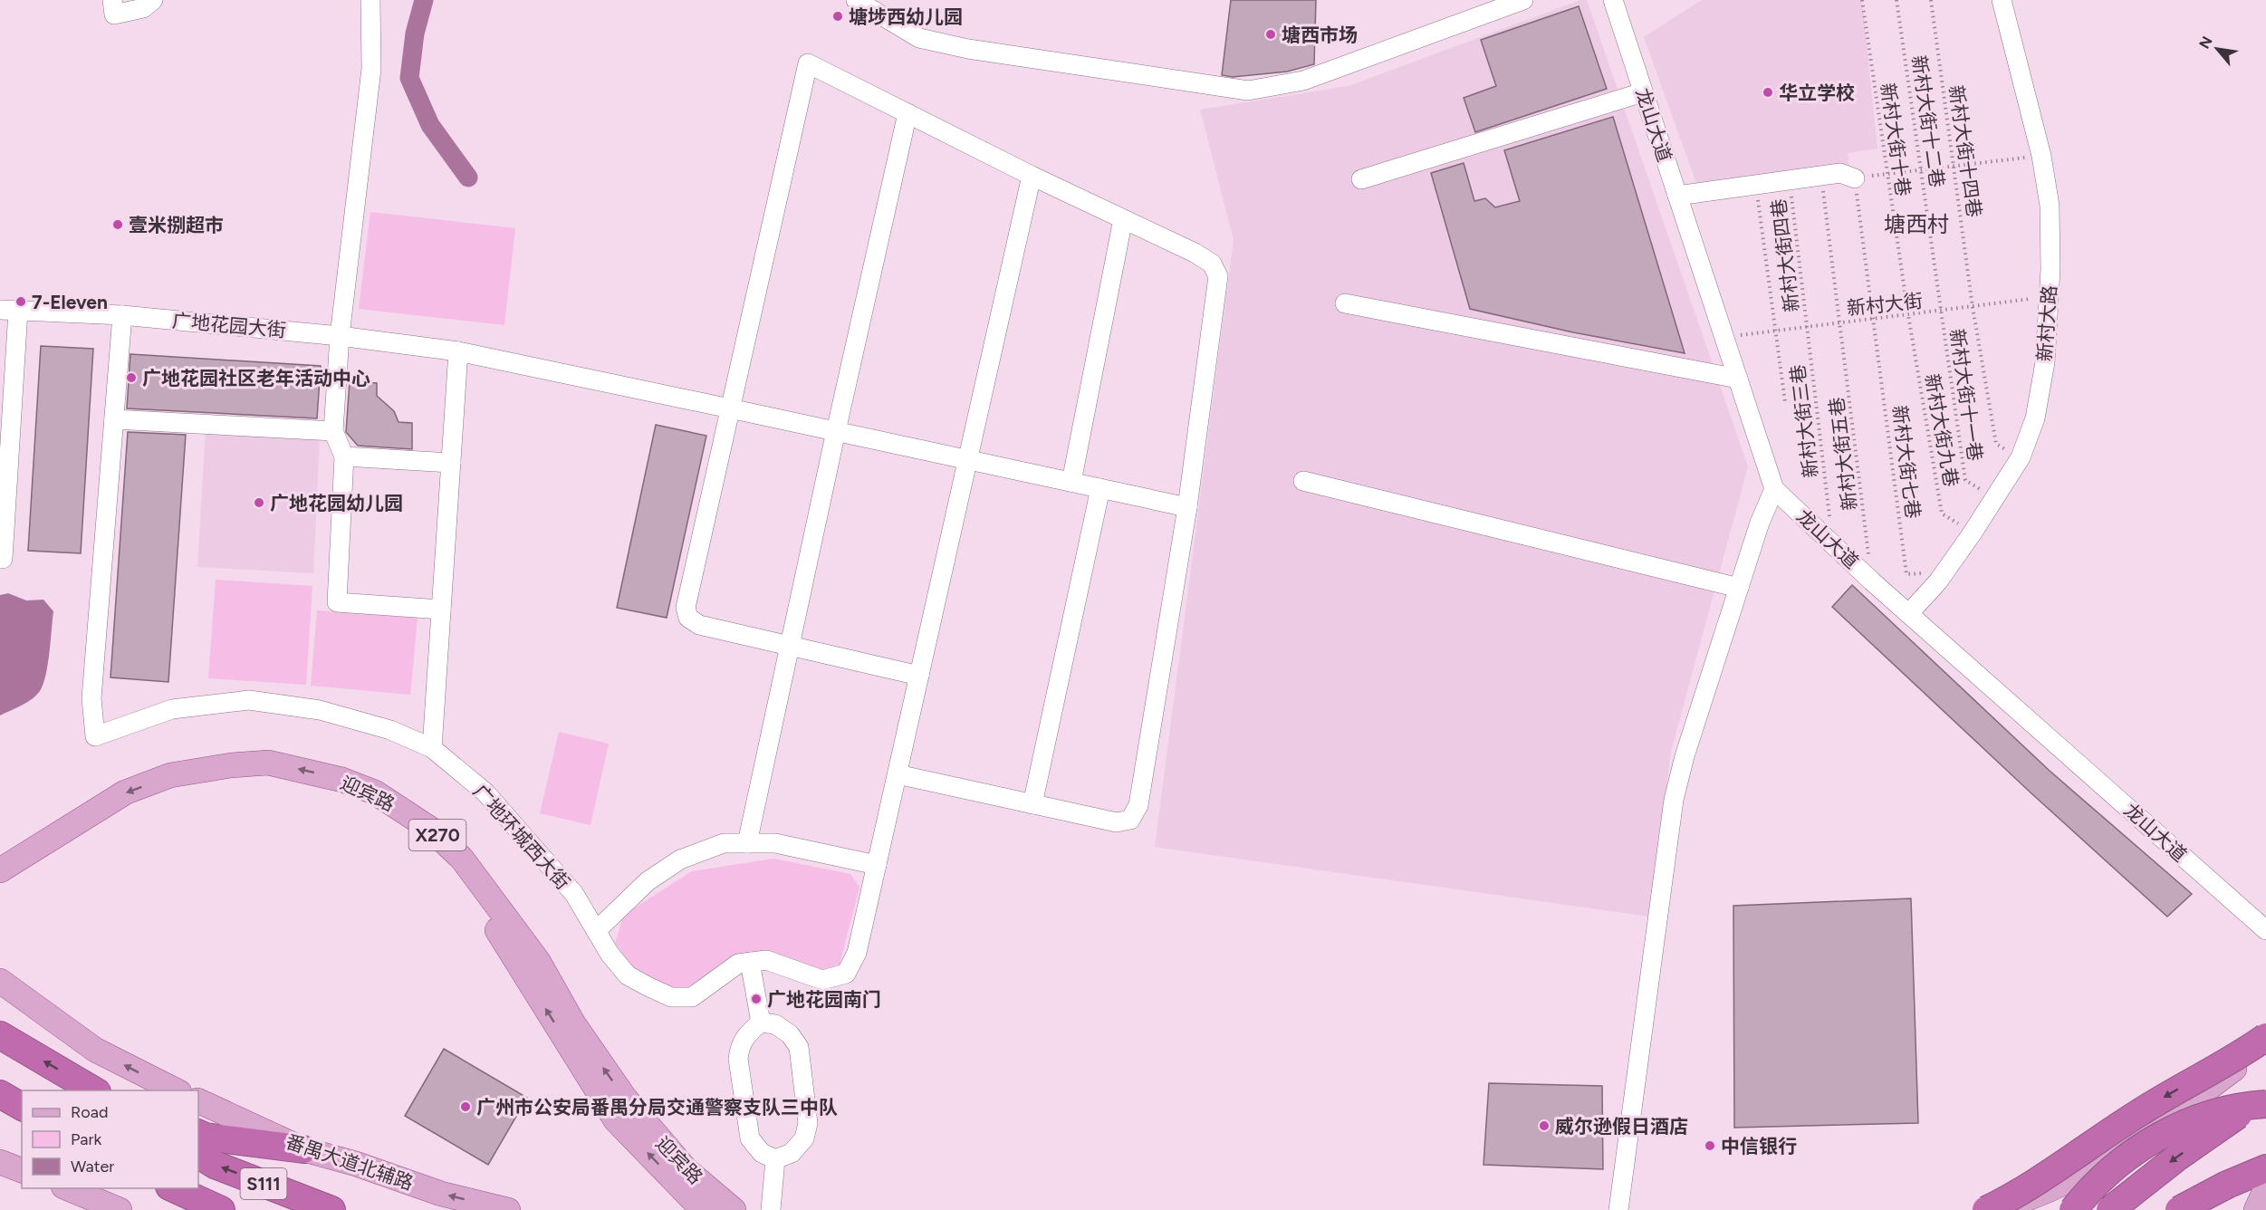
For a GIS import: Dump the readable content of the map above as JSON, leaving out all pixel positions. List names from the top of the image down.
{
  "streets": {
    "highway": ["S111"],
    "main road": ["迎宾路", "X270", "番禺大道北辅路"],
    "street": [
      "龙山大道",
      "新村大路",
      "广地花园大街",
      "广地环城西大街"
    ],
    "path": [
      "新村大街十二巷",
      "新村大街十巷",
      "新村大街十四巷",
      "新村大街四巷",
      "新村大街",
      "新村大街十一巷",
      "新村大街三巷",
      "新村大街九巷",
      "新村大街五巷",
      "新村大街七巷"
    ]
  },
  "crossings": [
    ["新村大街十二巷", "新村大街"],
    ["新村大街十二巷", "新村大街十一巷"],
    ["龙山大道", "新村大街"],
    ["龙山大道", "新村大路"],
    ["龙山大道", "新村大街三巷"],
    ["龙山大道", "新村大街五巷"],
    ["新村大街十巷", "新村大街"],
    ["新村大街十巷", "新村大街九巷"],
    ["新村大街十四巷", "新村大街"],
    ["新村大街十四巷", "新村大路"],
    ["新村大街四巷", "新村大街"],
    ["新村大街四巷", "新村大街三巷"],
    ["新村大街", "新村大路"],
    ["新村大街", "新村大街十一巷"],
    ["新村大街", "新村大街三巷"],
    ["新村大街", "新村大街九巷"],
    ["新村大街", "新村大街五巷"],
    ["新村大街", "新村大街七巷"],
    ["新村大路", "新村大街十一巷"],
    ["新村大路", "新村大街九巷"],
    ["新村大路", "新村大街七巷"]
  ],
  "one_way": ["迎宾路", "番禺大道北辅路"],
  "districts": ["塘西村"],
  "places": [
    "塘埗西幼儿园",
    "塘西市场",
    "华立学校",
    "壹米捌超市",
    "7-Eleven",
    "广地花园社区老年活动中心",
    "广地花园幼儿园",
    "广地花园南门",
    "广州市公安局番禺分局交通警察支队三中队",
    "威尔逊假日酒店",
    "中信银行"
  ],
  "legend": ["Road", "Park", "Water"],
  "north": "top left"
}
